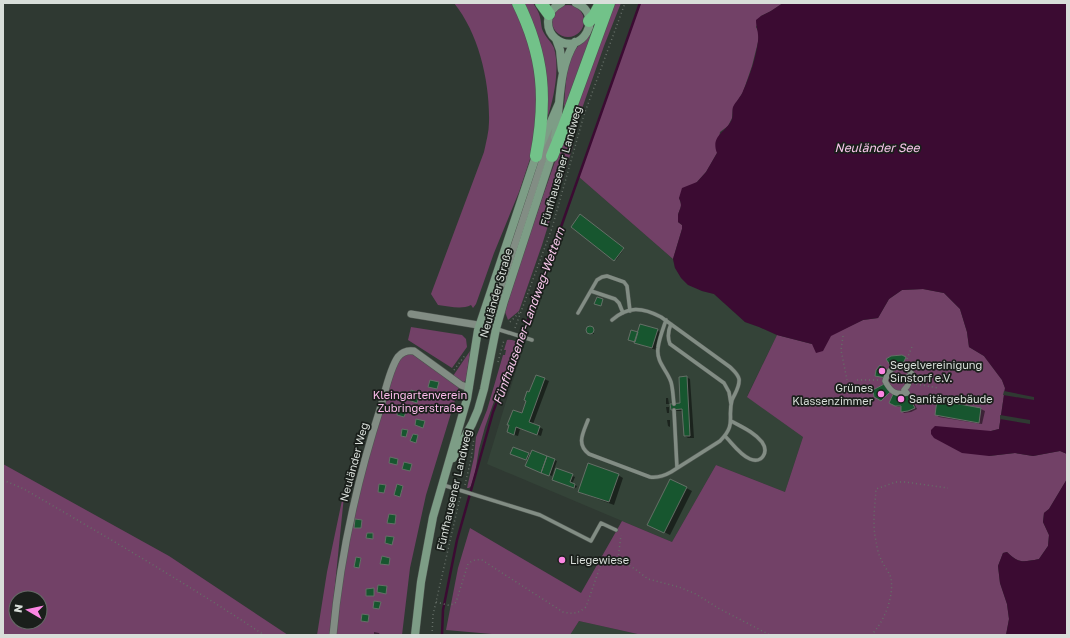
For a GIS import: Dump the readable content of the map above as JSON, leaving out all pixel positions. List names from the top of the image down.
{
  "streets": {
    "main road": ["Neuländer Straße"],
    "street": ["Neuländer Weg"],
    "path": ["Fünfhausener Landweg"]
  },
  "crossings": [
    ["Neuländer Straße", "Neuländer Weg"]
  ],
  "water": ["Neuländer See", "Fünfhausener-Landweg-Wettern"],
  "parks": ["Kleingartenverein Zubringerstraße"],
  "places": [
    "Segelvereinigung Sinstorf e.V.",
    "Grünes Klassenzimmer",
    "Sanitärgebäude",
    "Liegewiese"
  ],
  "north": "left"
}
